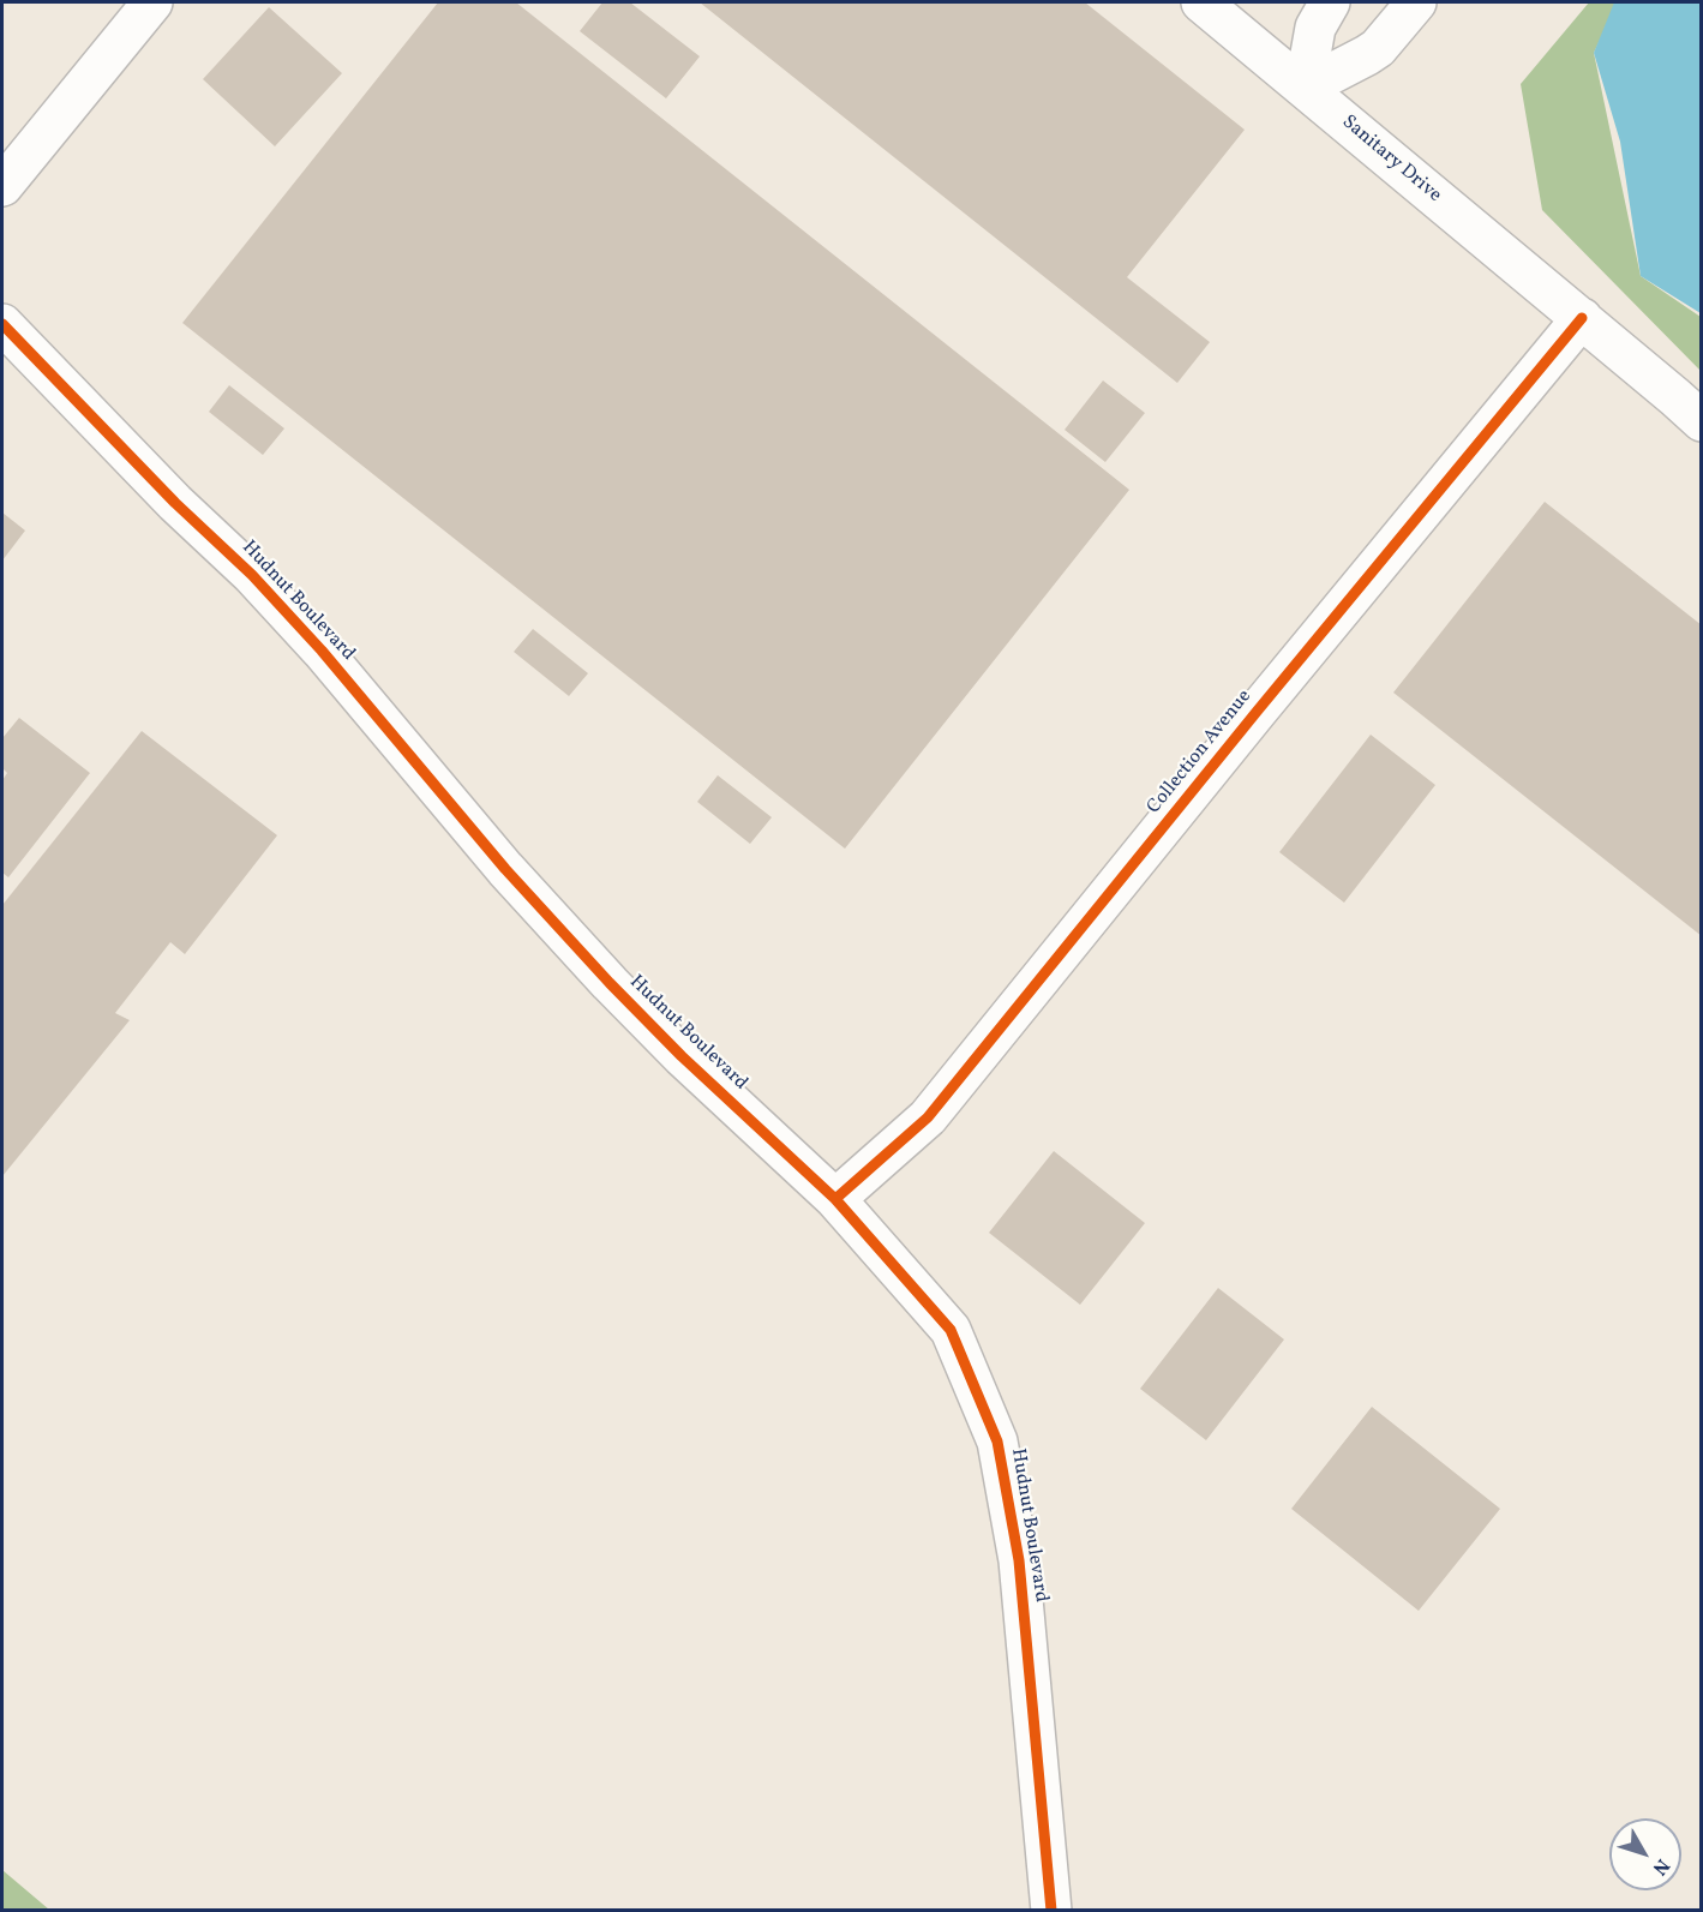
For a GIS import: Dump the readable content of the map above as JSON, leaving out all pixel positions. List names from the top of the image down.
{
  "streets": {
    "street": ["Sanitary Drive", "Hudnut Boulevard", "Collection Avenue"]
  },
  "crossings": [
    ["Sanitary Drive", "Collection Avenue"],
    ["Hudnut Boulevard", "Collection Avenue"]
  ],
  "north": "bottom right"
}
